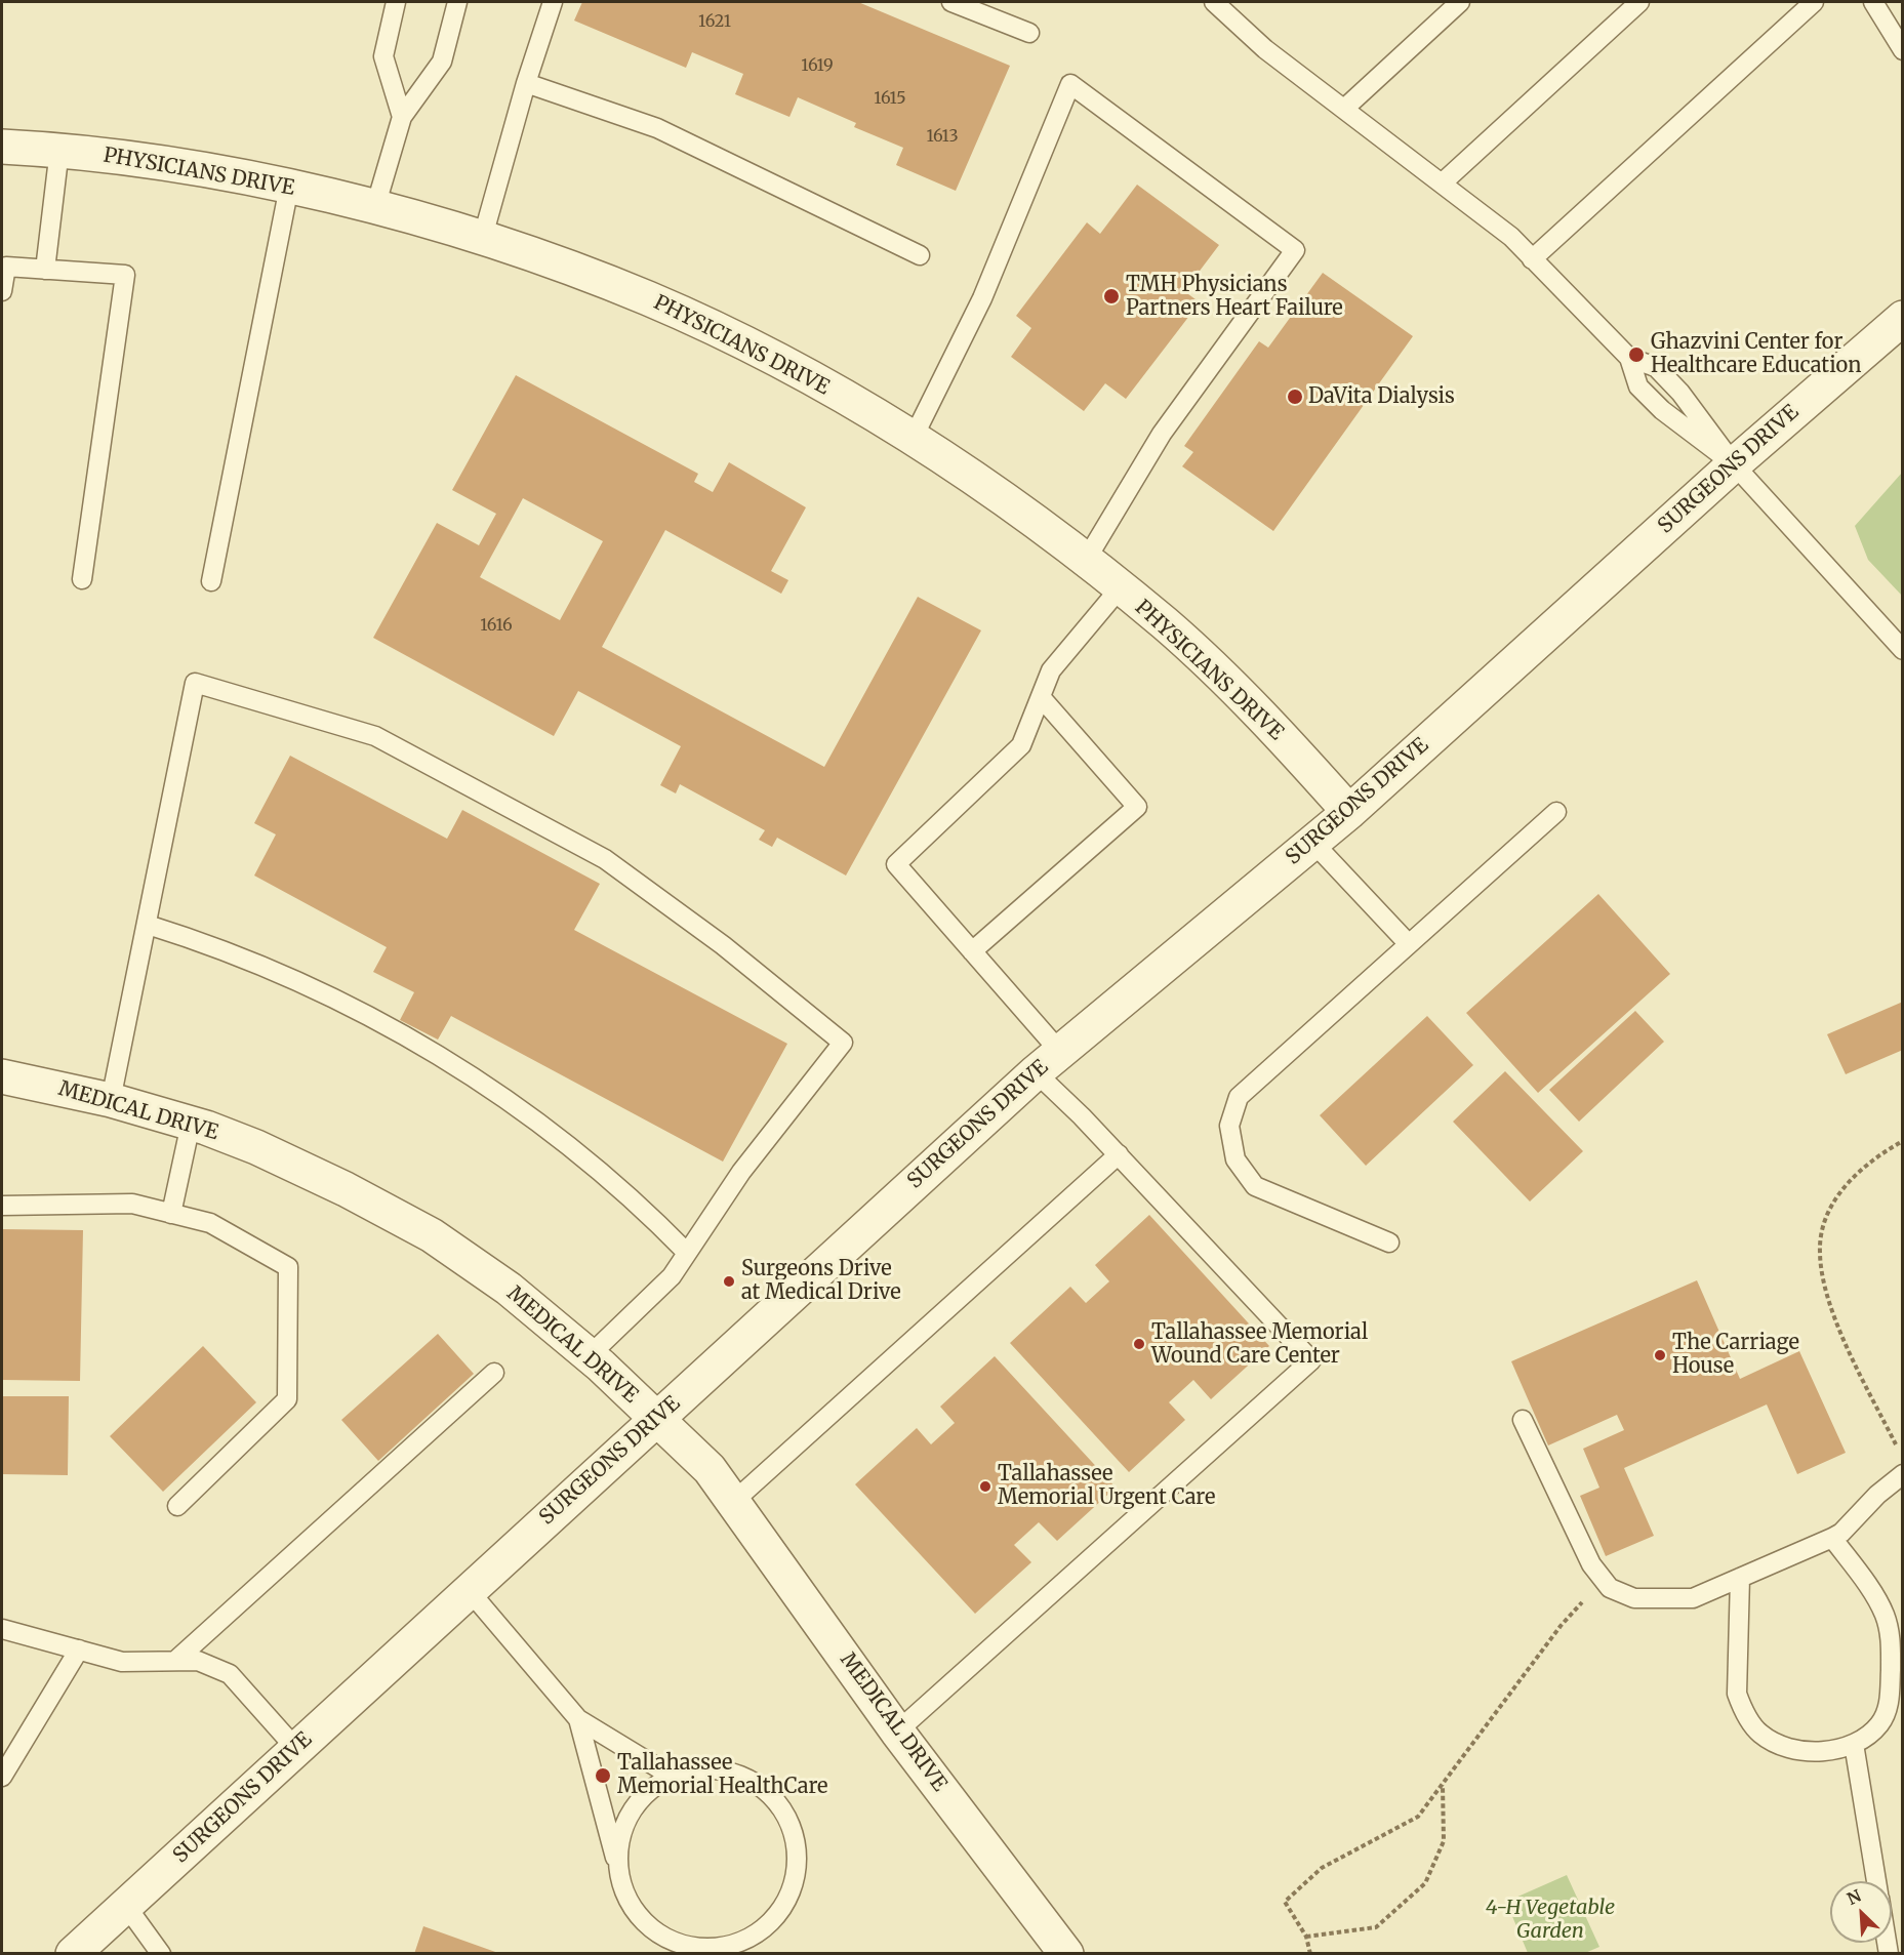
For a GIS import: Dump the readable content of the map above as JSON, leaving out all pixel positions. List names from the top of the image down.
{
  "streets": {
    "street": ["PHYSICIANS DRIVE", "SURGEONS DRIVE", "MEDICAL DRIVE"]
  },
  "crossings": [
    ["PHYSICIANS DRIVE", "SURGEONS DRIVE"],
    ["SURGEONS DRIVE", "MEDICAL DRIVE"]
  ],
  "parks": ["4-H Vegetable Garden"],
  "places": [
    "TMH Physicians Partners Heart Failure",
    "Ghazvini Center for Healthcare Education",
    "DaVita Dialysis",
    "Surgeons Drive at Medical Drive",
    "Tallahassee Memorial Wound Care Center",
    "The Carriage House",
    "Tallahassee Memorial Urgent Care",
    "Tallahassee Memorial HealthCare"
  ],
  "house_numbers": [
    "1621",
    "1619",
    "1615",
    "1613",
    "1616"
  ],
  "north": "top left"
}
